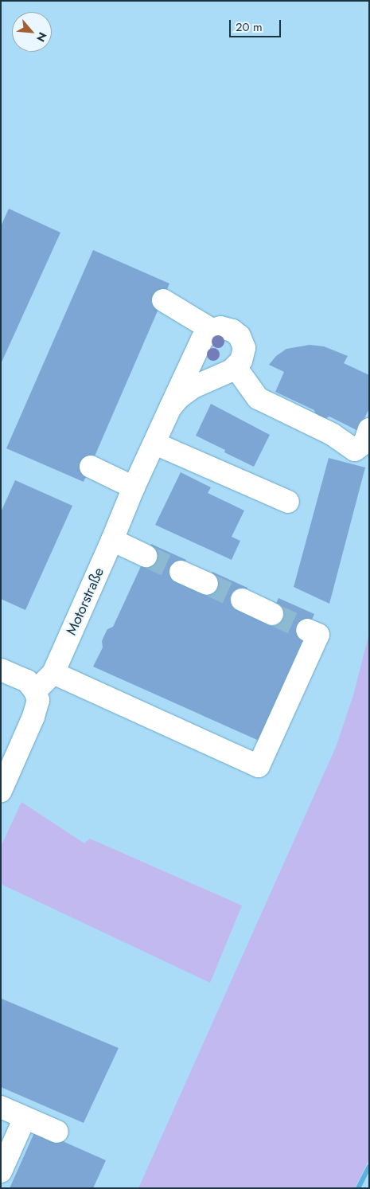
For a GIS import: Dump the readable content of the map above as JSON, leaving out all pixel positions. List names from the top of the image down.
{
  "streets": {
    "street": ["Motorstraße"]
  },
  "scale_bar": "20 m",
  "north": "bottom right"
}
